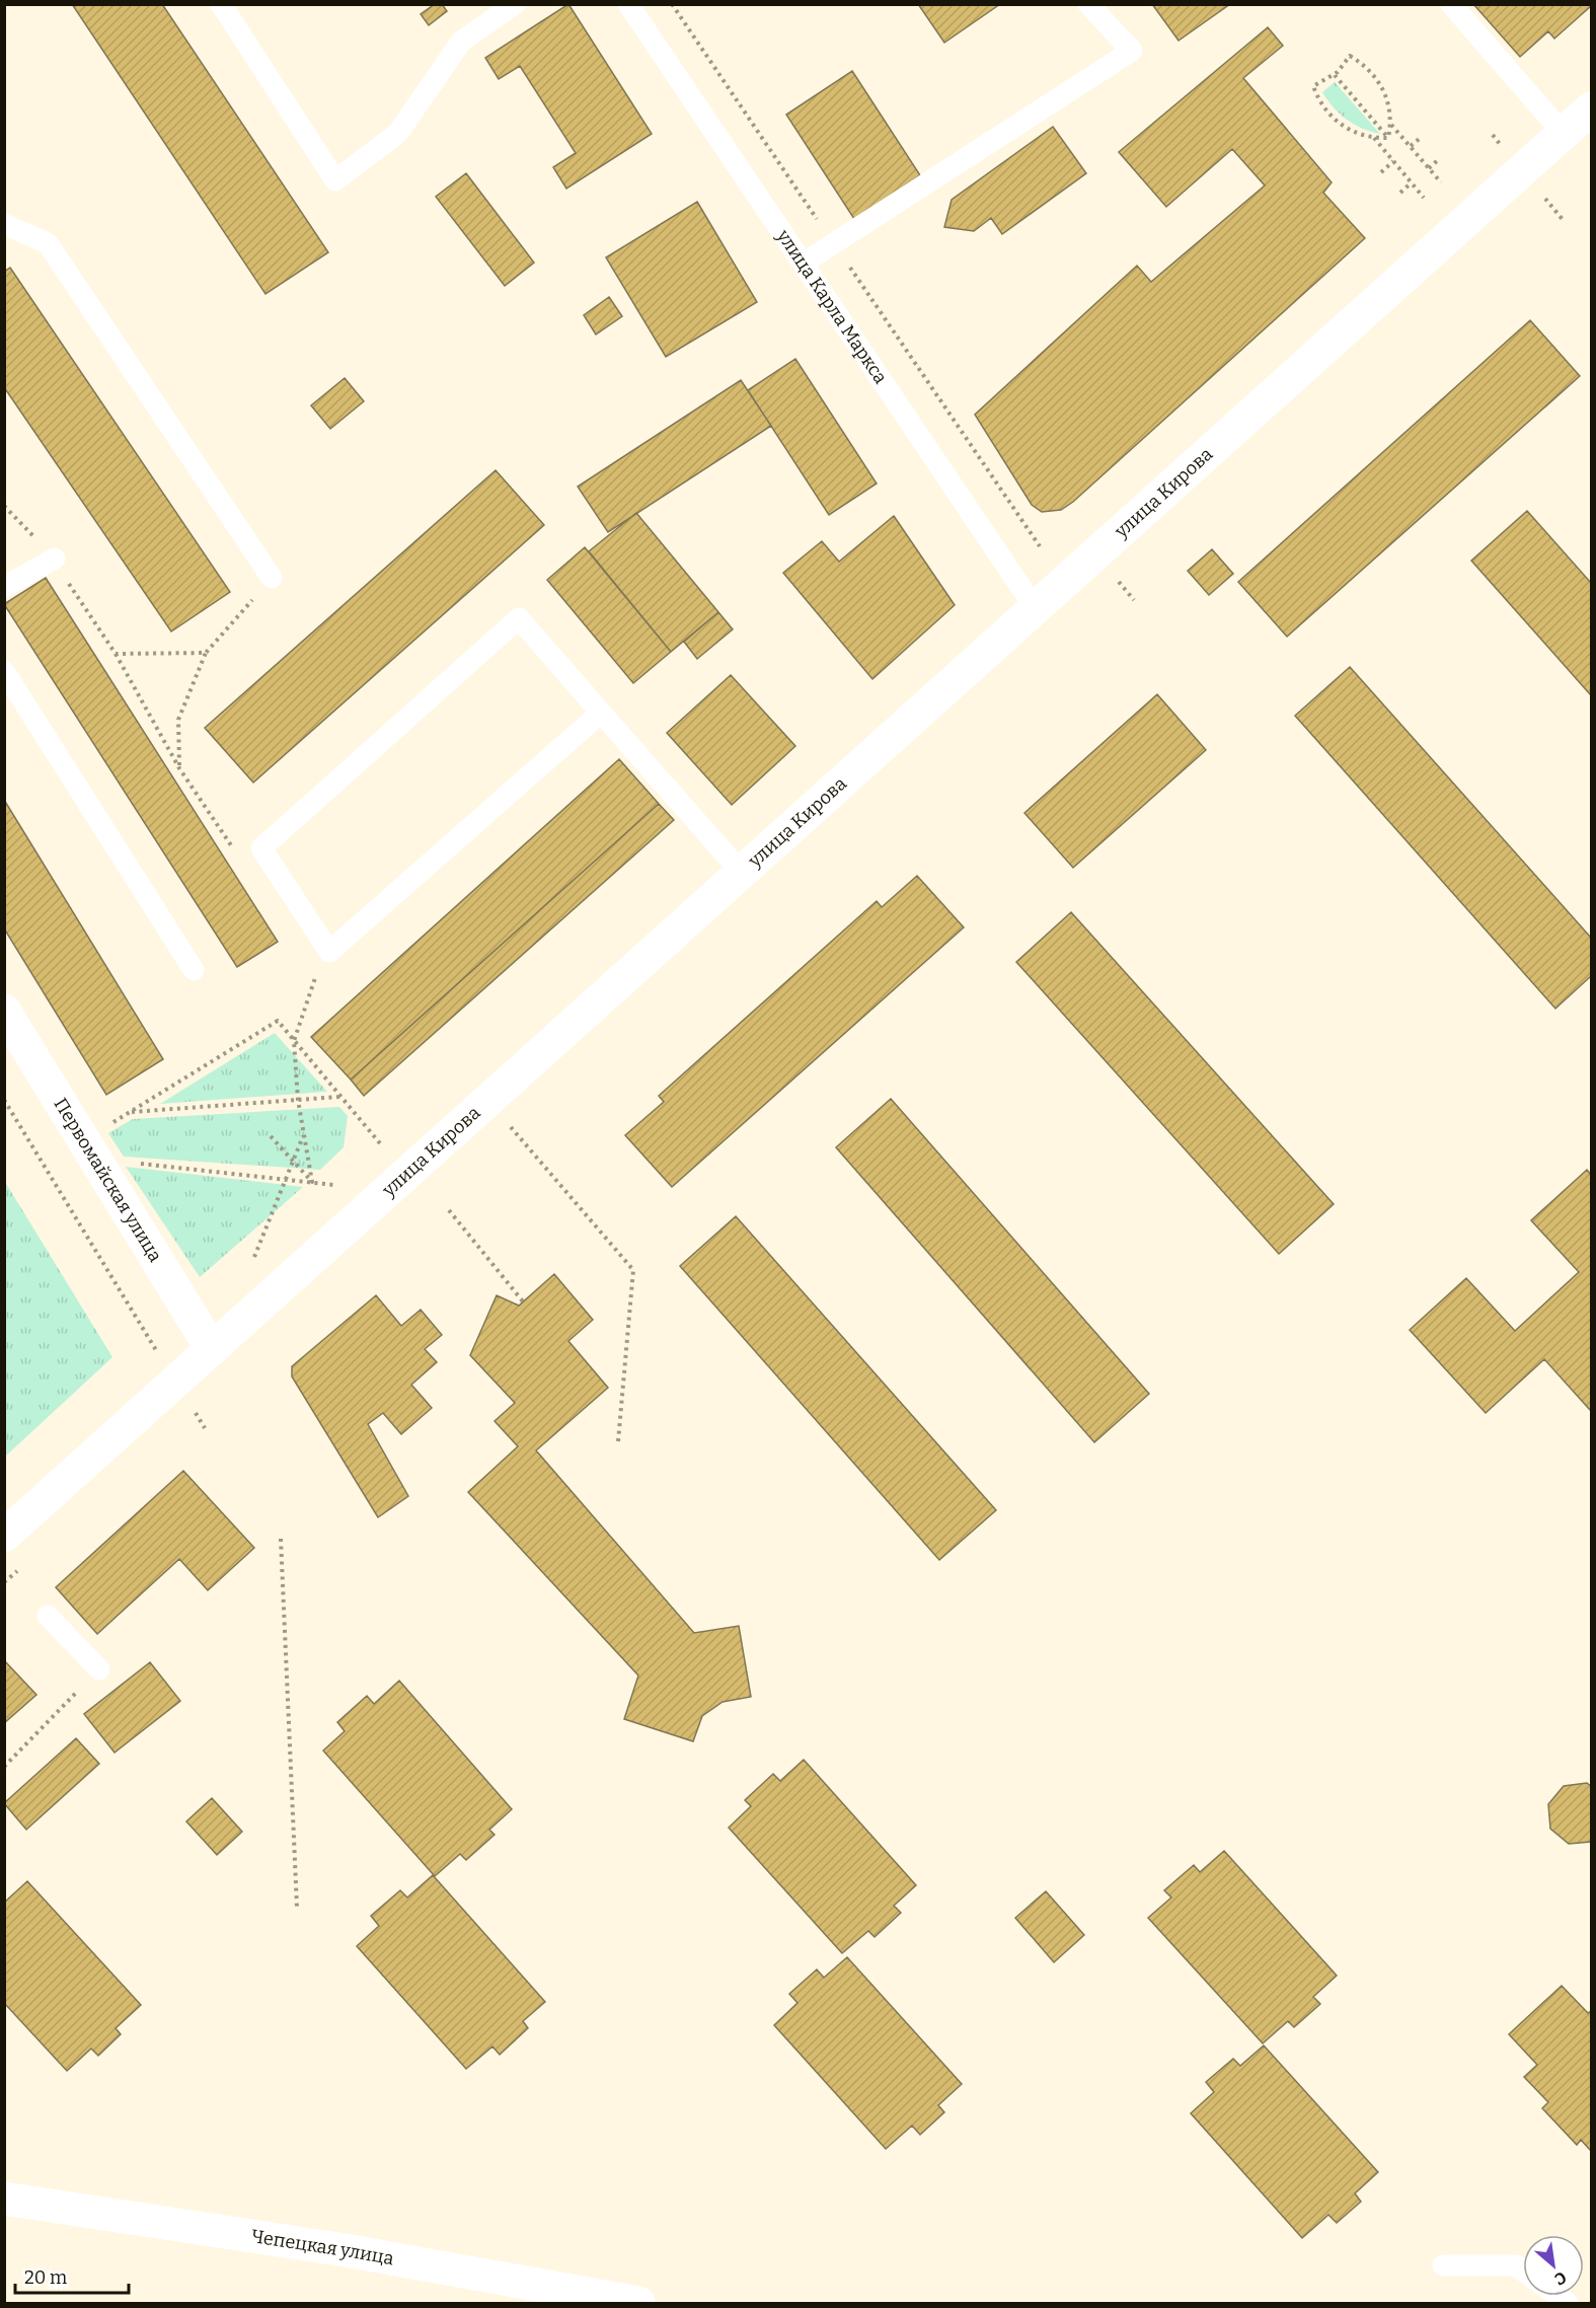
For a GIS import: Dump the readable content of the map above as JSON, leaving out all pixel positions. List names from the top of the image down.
{
  "streets": {
    "main road": ["улица Кирова", "Первомайская улица", "Чепецкая улица"],
    "lane": ["улица Карла Маркса"]
  },
  "crossings": [
    ["улица Карла Маркса", "улица Кирова"],
    ["улица Кирова", "Первомайская улица"]
  ],
  "scale_bar": "20 m",
  "north": "bottom right"
}
